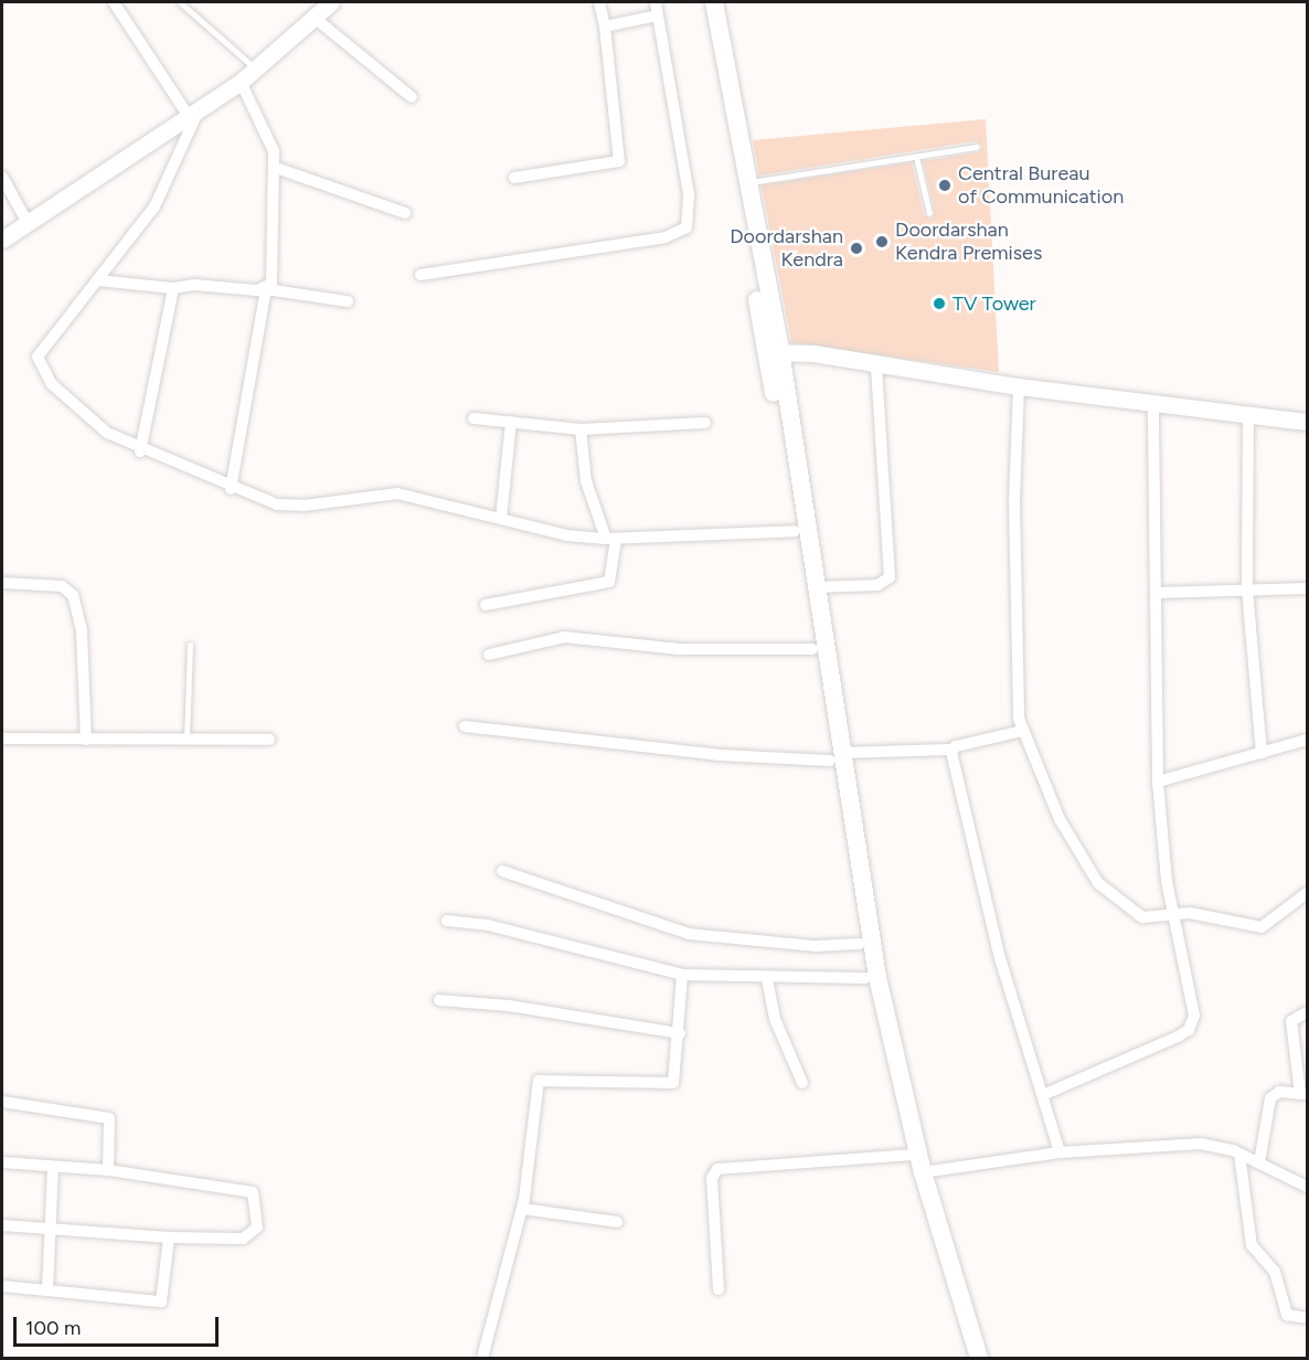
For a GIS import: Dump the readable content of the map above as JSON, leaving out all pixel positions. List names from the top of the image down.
{
  "places": [
    "Central Bureau of Communication",
    "Doordarshan Kendra Premises",
    "Doordarshan Kendra",
    "TV Tower"
  ],
  "scale_bar": "100 m"
}
